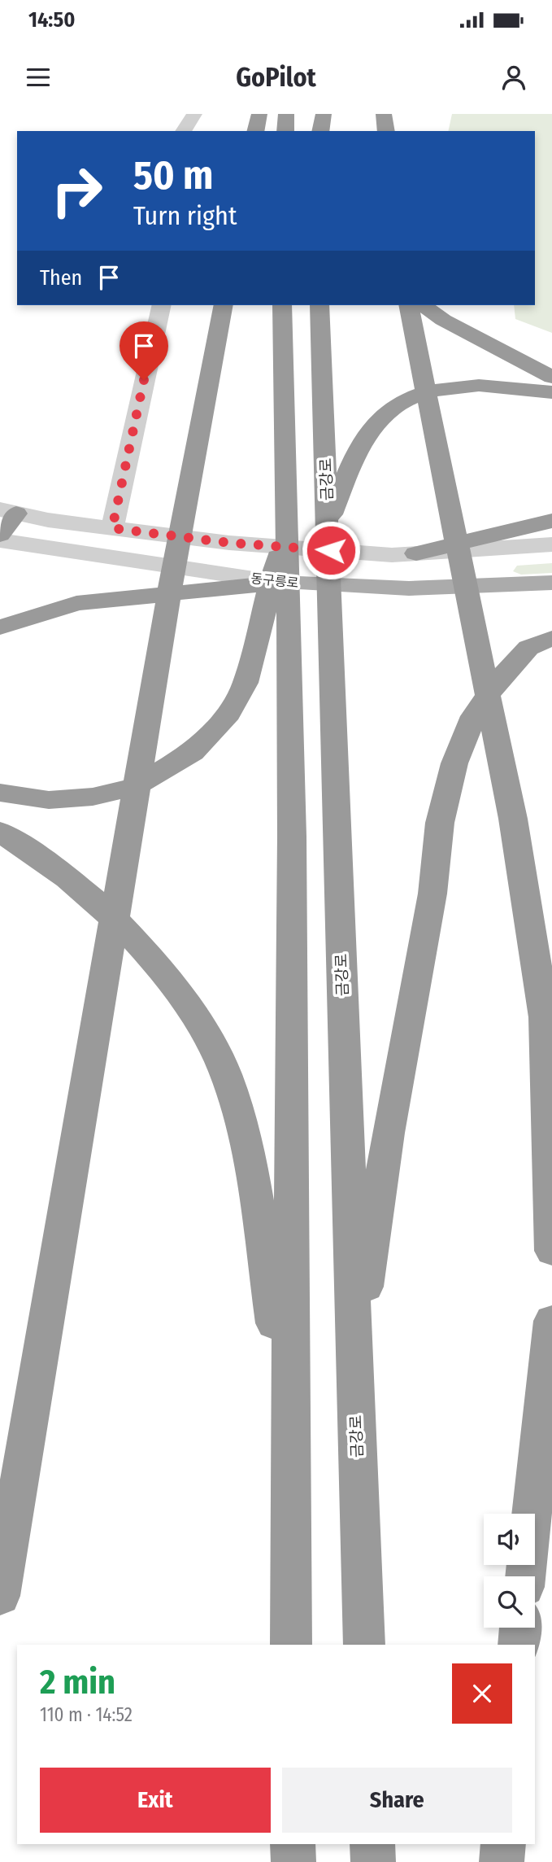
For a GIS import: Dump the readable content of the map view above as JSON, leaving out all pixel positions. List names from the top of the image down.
{
  "streets": {
    "highway": ["금강로"],
    "main road": ["동구릉로"]
  },
  "page": {
    "status": "14:50",
    "header": "GoPilot",
    "turn": ["50 m", "Turn right"],
    "then": "Then",
    "heading": ["2 min", "110 m · 14:52"],
    "buttons": ["Exit", "Share"]
  }
}
